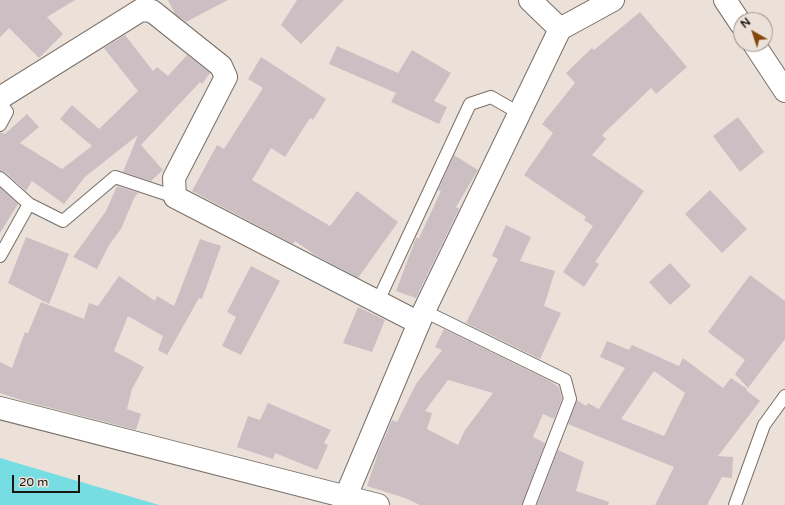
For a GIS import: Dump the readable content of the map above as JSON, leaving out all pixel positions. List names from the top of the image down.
{
  "scale_bar": "20 m",
  "north": "top left"
}
